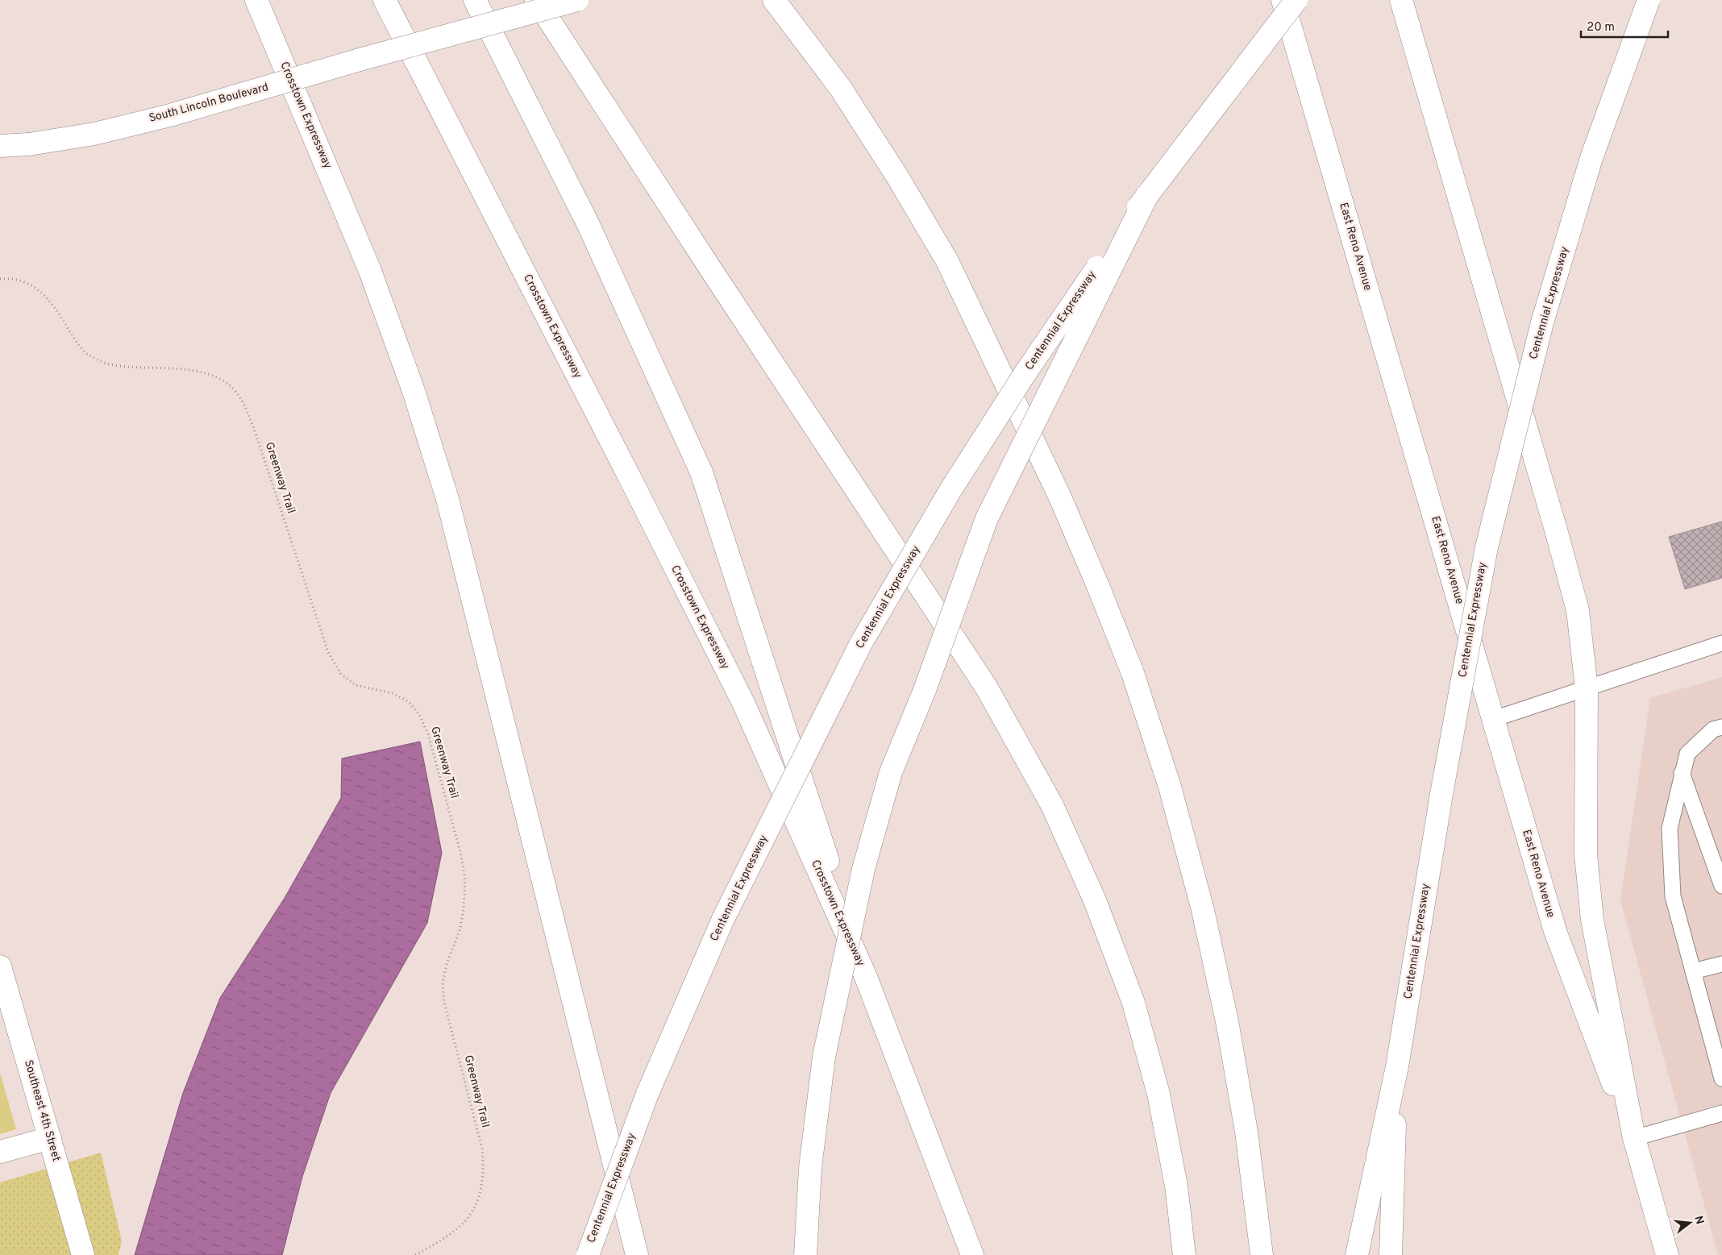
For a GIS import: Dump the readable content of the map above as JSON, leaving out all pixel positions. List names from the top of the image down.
{
  "streets": {
    "main road": [
      "South Lincoln Boulevard",
      "Crosstown Expressway",
      "East Reno Avenue",
      "Centennial Expressway",
      "Southeast 4th Street"
    ],
    "path": ["Greenway Trail"]
  },
  "scale_bar": "20 m",
  "north": "right"
}
